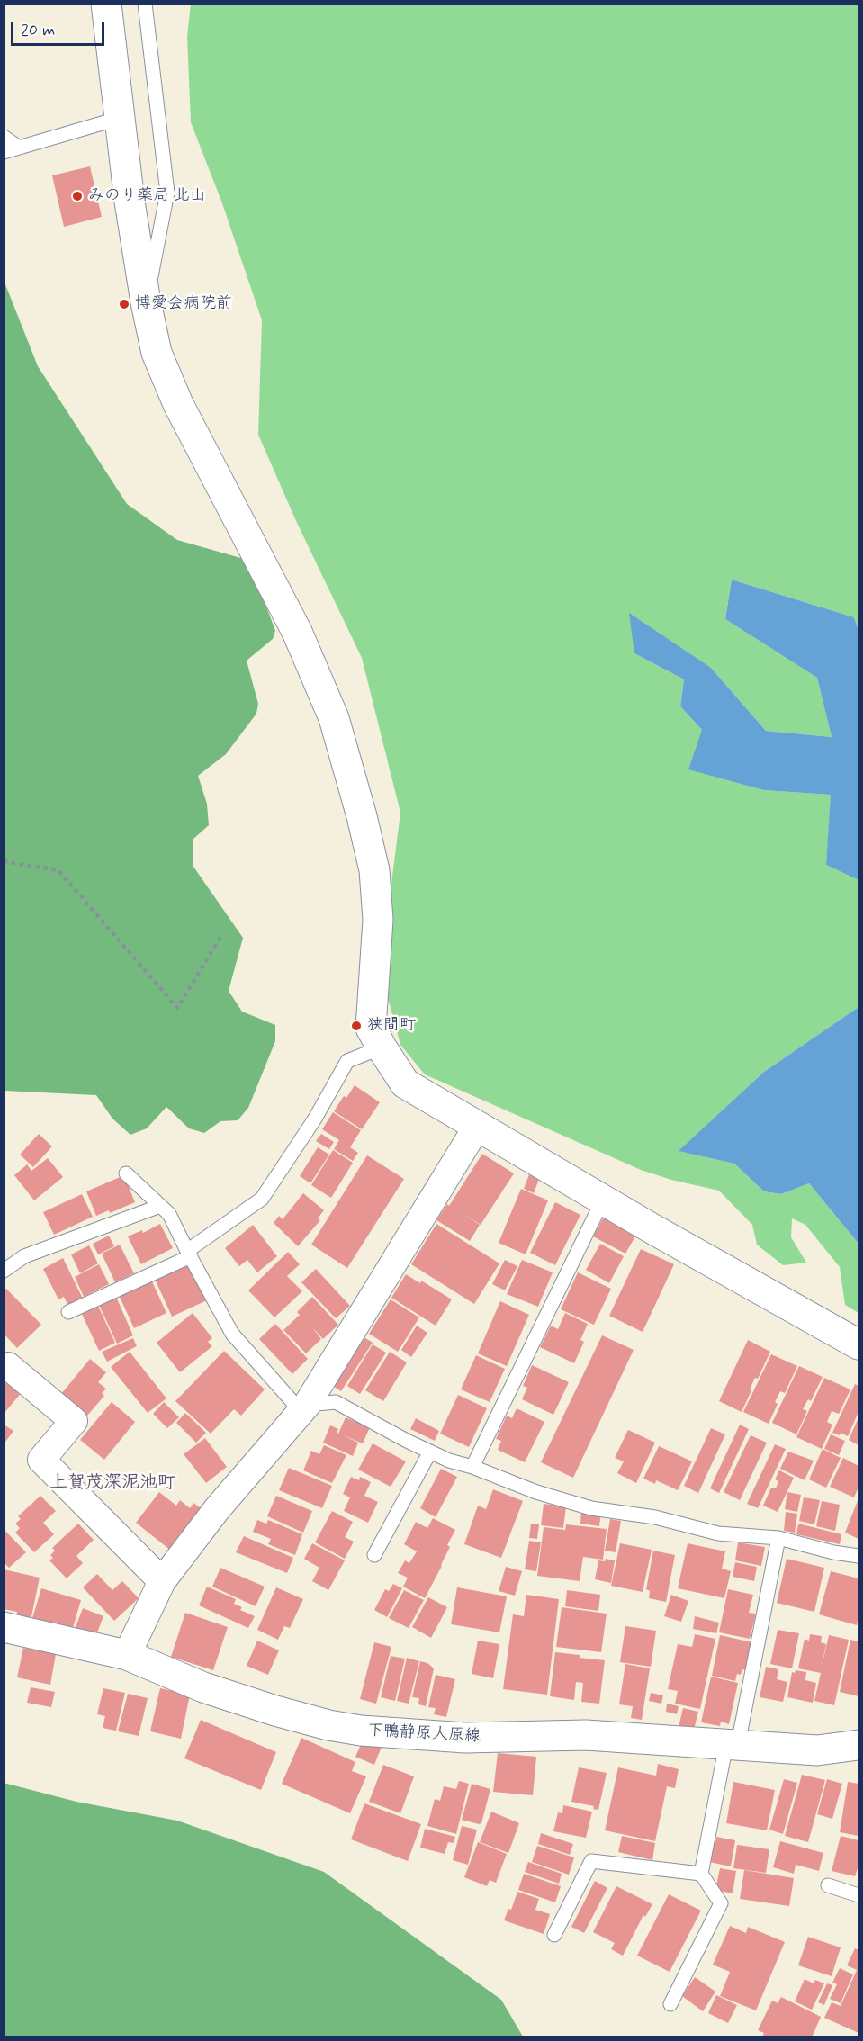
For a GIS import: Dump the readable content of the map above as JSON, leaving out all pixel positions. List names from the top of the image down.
{
  "streets": {
    "street": ["下鴨静原大原線"]
  },
  "districts": ["上賀茂深泥池町"],
  "places": ["みのり薬局 北山", "博愛会病院前", "狭間町"],
  "scale_bar": "20 m"
}
